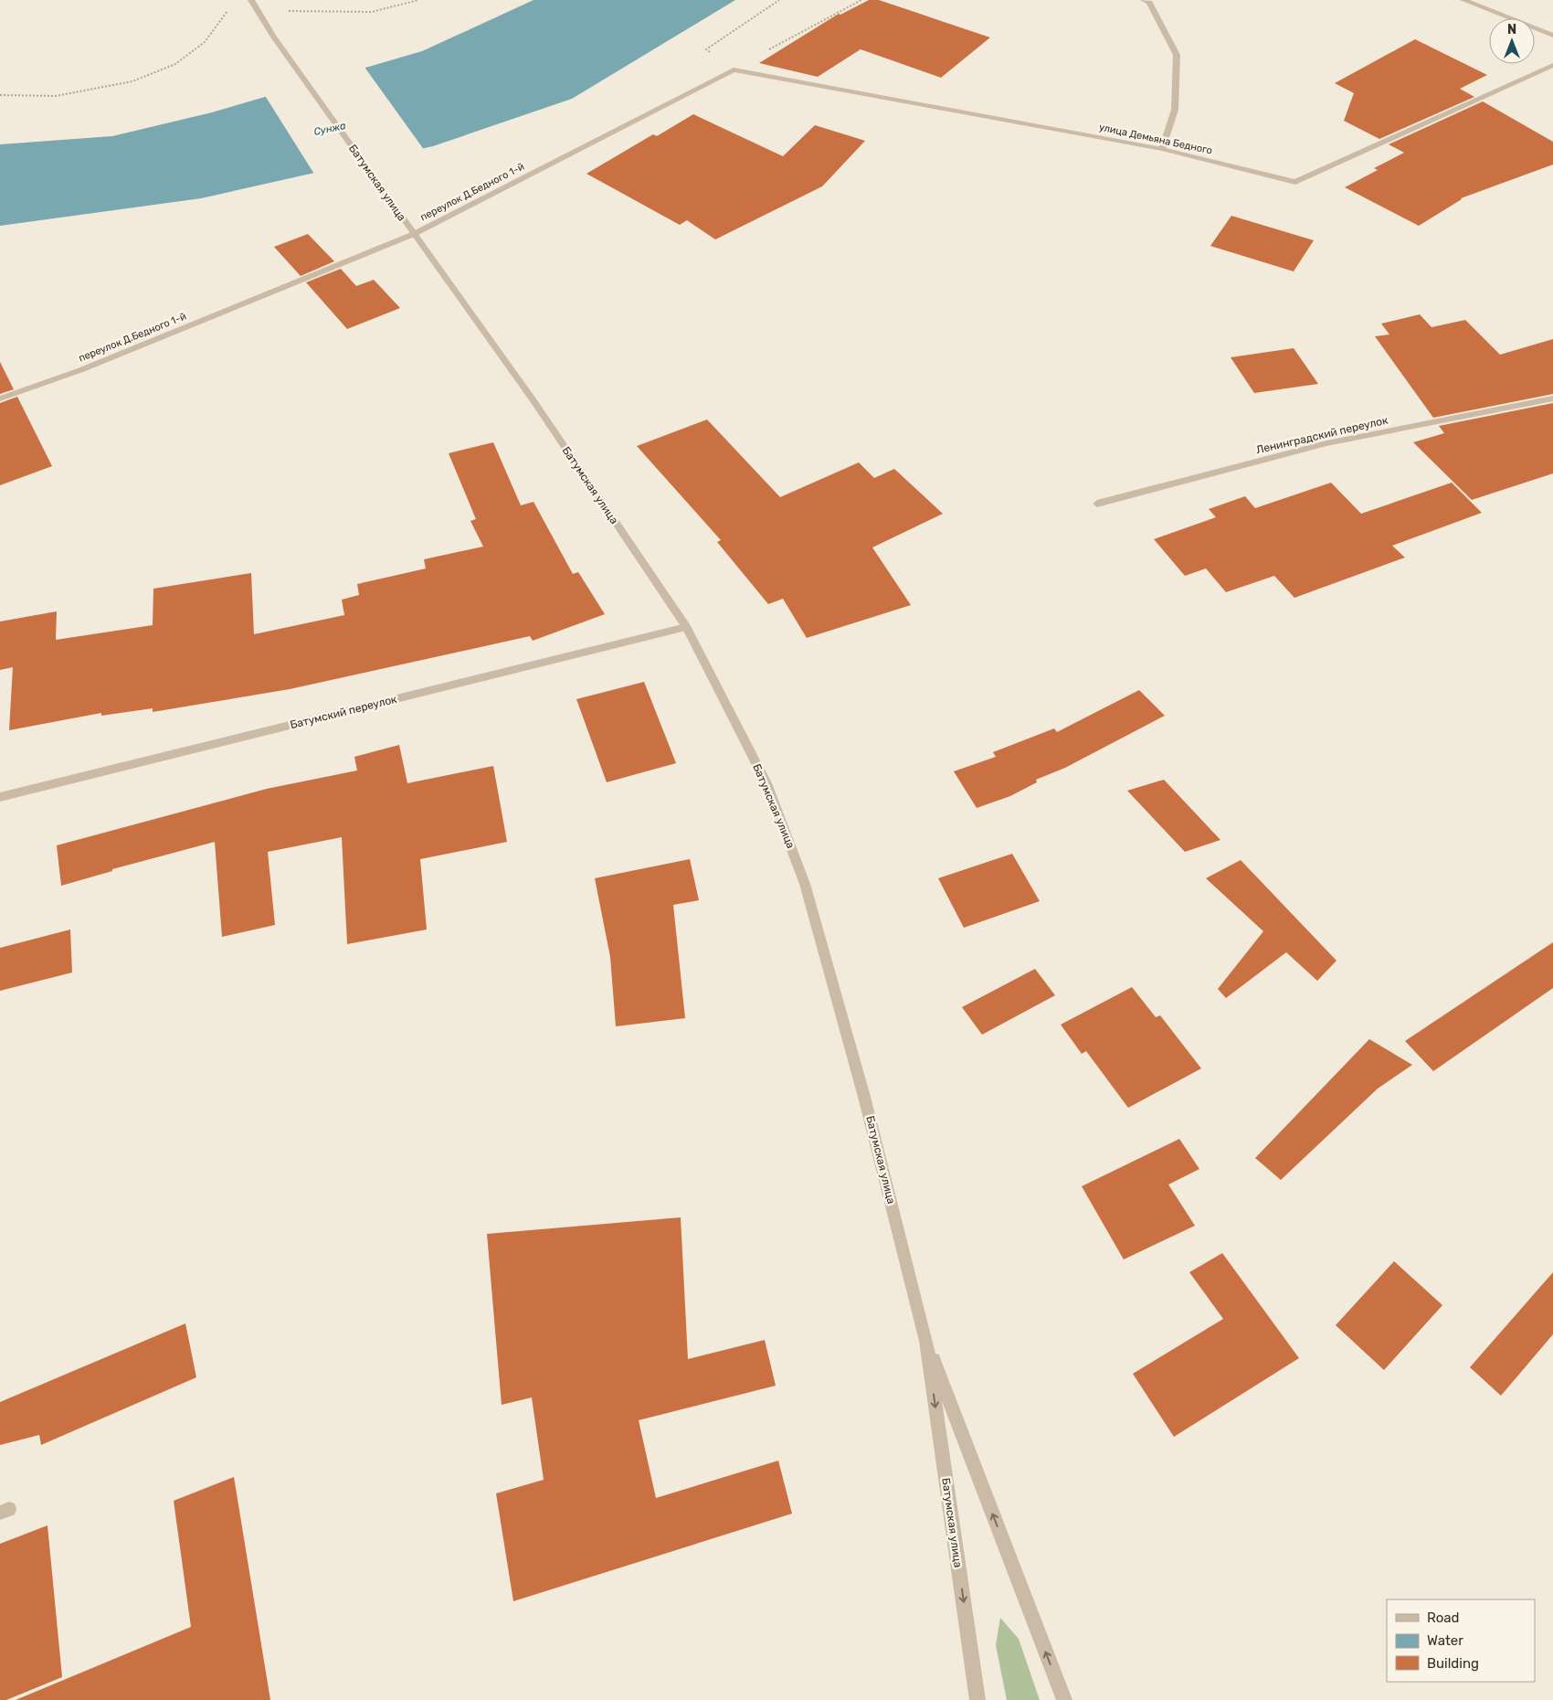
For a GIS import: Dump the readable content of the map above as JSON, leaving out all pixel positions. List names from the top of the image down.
{
  "streets": {
    "street": [
      "улица Демьяна Бедного",
      "Батумская улица",
      "переулок Д.Бедного 1-й",
      "Ленинградский переулок",
      "Батумский переулок"
    ]
  },
  "crossings": [
    ["улица Демьяна Бедного", "переулок Д.Бедного 1-й"],
    ["Батумская улица", "переулок Д.Бедного 1-й"],
    ["Батумская улица", "Батумский переулок"]
  ],
  "water": ["Сунжа"],
  "legend": ["Road", "Water", "Building"],
  "north": "top"
}
